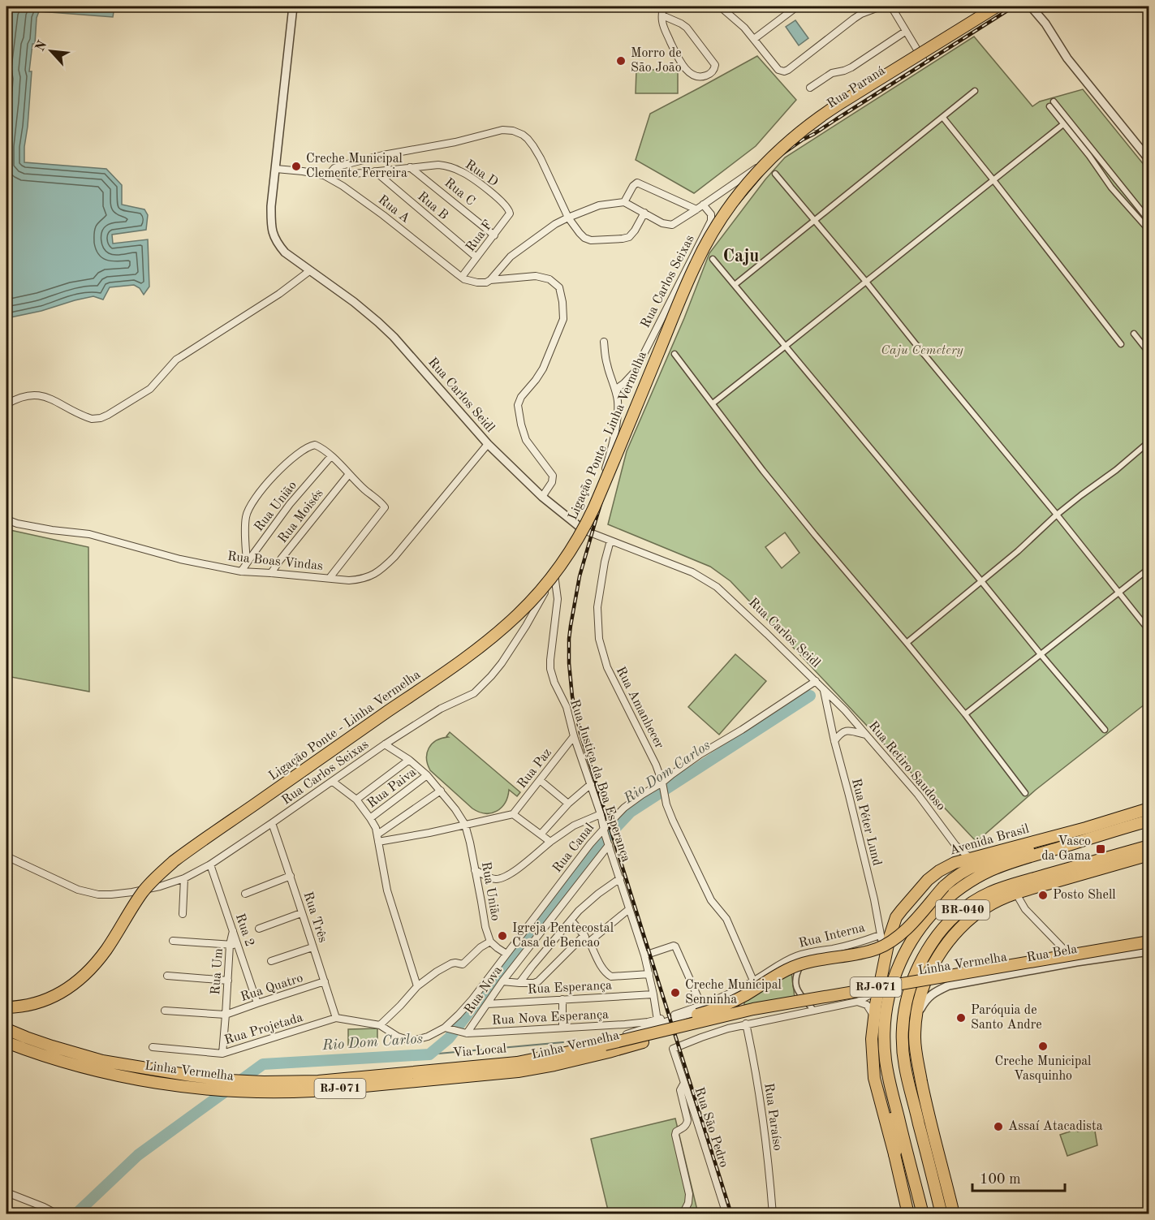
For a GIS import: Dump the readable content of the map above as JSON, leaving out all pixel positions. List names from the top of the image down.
{
  "streets": {
    "highway": [
      "Ligação Ponte - Linha Vermelha",
      "Avenida Brasil",
      "BR-040",
      "Linha Vermelha",
      "RJ-071"
    ],
    "street": [
      "Rua Paraná",
      "Rua D",
      "Rua C",
      "Rua B",
      "Rua A",
      "Rua F",
      "Rua Carlos Seixas",
      "Rua Carlos Seidl",
      "Rua União",
      "Rua Moisés",
      "Rua Boas Vindas",
      "Rua Amanhecer",
      "Rua Retiro Saudoso",
      "Rua Paz",
      "Rua Justiça da Boa Esperança",
      "Rua Paiva",
      "Rua Péter Lund",
      "Rua Canal",
      "Rua Três",
      "Rua 2",
      "Rua Interna",
      "Rua Bela",
      "Rua Um",
      "Rua Quatro",
      "Rua Esperança",
      "Rua Nova",
      "Rua Nova Esperança",
      "Rua Projetada",
      "Via Local",
      "Rua Paraíso",
      "Rua São Pedro"
    ]
  },
  "crossings": [
    ["Rua D", "Rua C"],
    ["Rua D", "Rua B"],
    ["Rua D", "Rua A"],
    ["Rua D", "Rua F"],
    ["Rua C", "Rua F"],
    ["Rua B", "Rua F"],
    ["Rua A", "Rua F"],
    ["Rua A", "Rua Carlos Seidl"],
    ["Rua Carlos Seixas", "Rua Carlos Seidl"],
    ["Rua Carlos Seixas", "Rua União"],
    ["Rua Carlos Seixas", "Rua Justiça da Boa Esperança"],
    ["Rua Carlos Seixas", "Rua Três"],
    ["Rua Carlos Seixas", "Rua 2"],
    ["Rua Carlos Seidl", "Rua Boas Vindas"],
    ["Rua Carlos Seidl", "Rua Amanhecer"],
    ["Rua Carlos Seidl", "Rua Retiro Saudoso"],
    ["Rua Carlos Seidl", "Rua Péter Lund"],
    ["Rua Carlos Seidl", "Rua Canal"],
    ["Rua União", "Rua Boas Vindas"],
    ["Rua União", "Rua Paiva"],
    ["Rua União", "Rua Canal"],
    ["Rua Moisés", "Rua Boas Vindas"],
    ["Rua Amanhecer", "Rua Canal"],
    ["Rua Amanhecer", "Rua Interna"],
    ["Rua Retiro Saudoso", "Rua Péter Lund"],
    ["Rua Retiro Saudoso", "Avenida Brasil"],
    ["Rua Paz", "Rua Justiça da Boa Esperança"],
    ["Rua Justiça da Boa Esperança", "Rua Canal"],
    ["Rua Justiça da Boa Esperança", "Rua Interna"],
    ["Rua Justiça da Boa Esperança", "Rua Esperança"],
    ["Rua Justiça da Boa Esperança", "Rua Nova"],
    ["Rua Justiça da Boa Esperança", "Rua Nova Esperança"],
    ["Rua Péter Lund", "Avenida Brasil"],
    ["Rua Péter Lund", "Rua Interna"],
    ["Rua Péter Lund", "Via Local"],
    ["Rua Canal", "Rua Nova Esperança"],
    ["Rua Canal", "Rua Projetada"],
    ["Rua Três", "Rua Quatro"],
    ["Rua Três", "Rua Projetada"],
    ["Rua 2", "Rua Um"],
    ["Rua 2", "Rua Quatro"],
    ["Rua Interna", "Rua Nova Esperança"],
    ["Rua Interna", "Via Local"],
    ["Rua Um", "Rua Quatro"],
    ["Rua Um", "Rua Projetada"],
    ["Rua Esperança", "Rua Nova"],
    ["Rua Nova", "Rua Nova Esperança"],
    ["Rua Paraíso", "Rua São Pedro"]
  ],
  "districts": ["Caju"],
  "water": ["Rio Dom Carlos"],
  "parks": ["Caju Cemetery"],
  "places": {
    "other": [
      "Morro de São João",
      "Creche Municipal Clemente Ferreira",
      "Posto Shell",
      "Igreja Pentecostal Casa de Bencao",
      "Creche Municipal Senninha",
      "Paróquia de Santo Andre",
      "Creche Municipal Vasquinho",
      "Assaí Atacadista"
    ],
    "transit": ["Vasco da Gama"]
  },
  "scale_bar": "100 m",
  "north": "top left"
}
